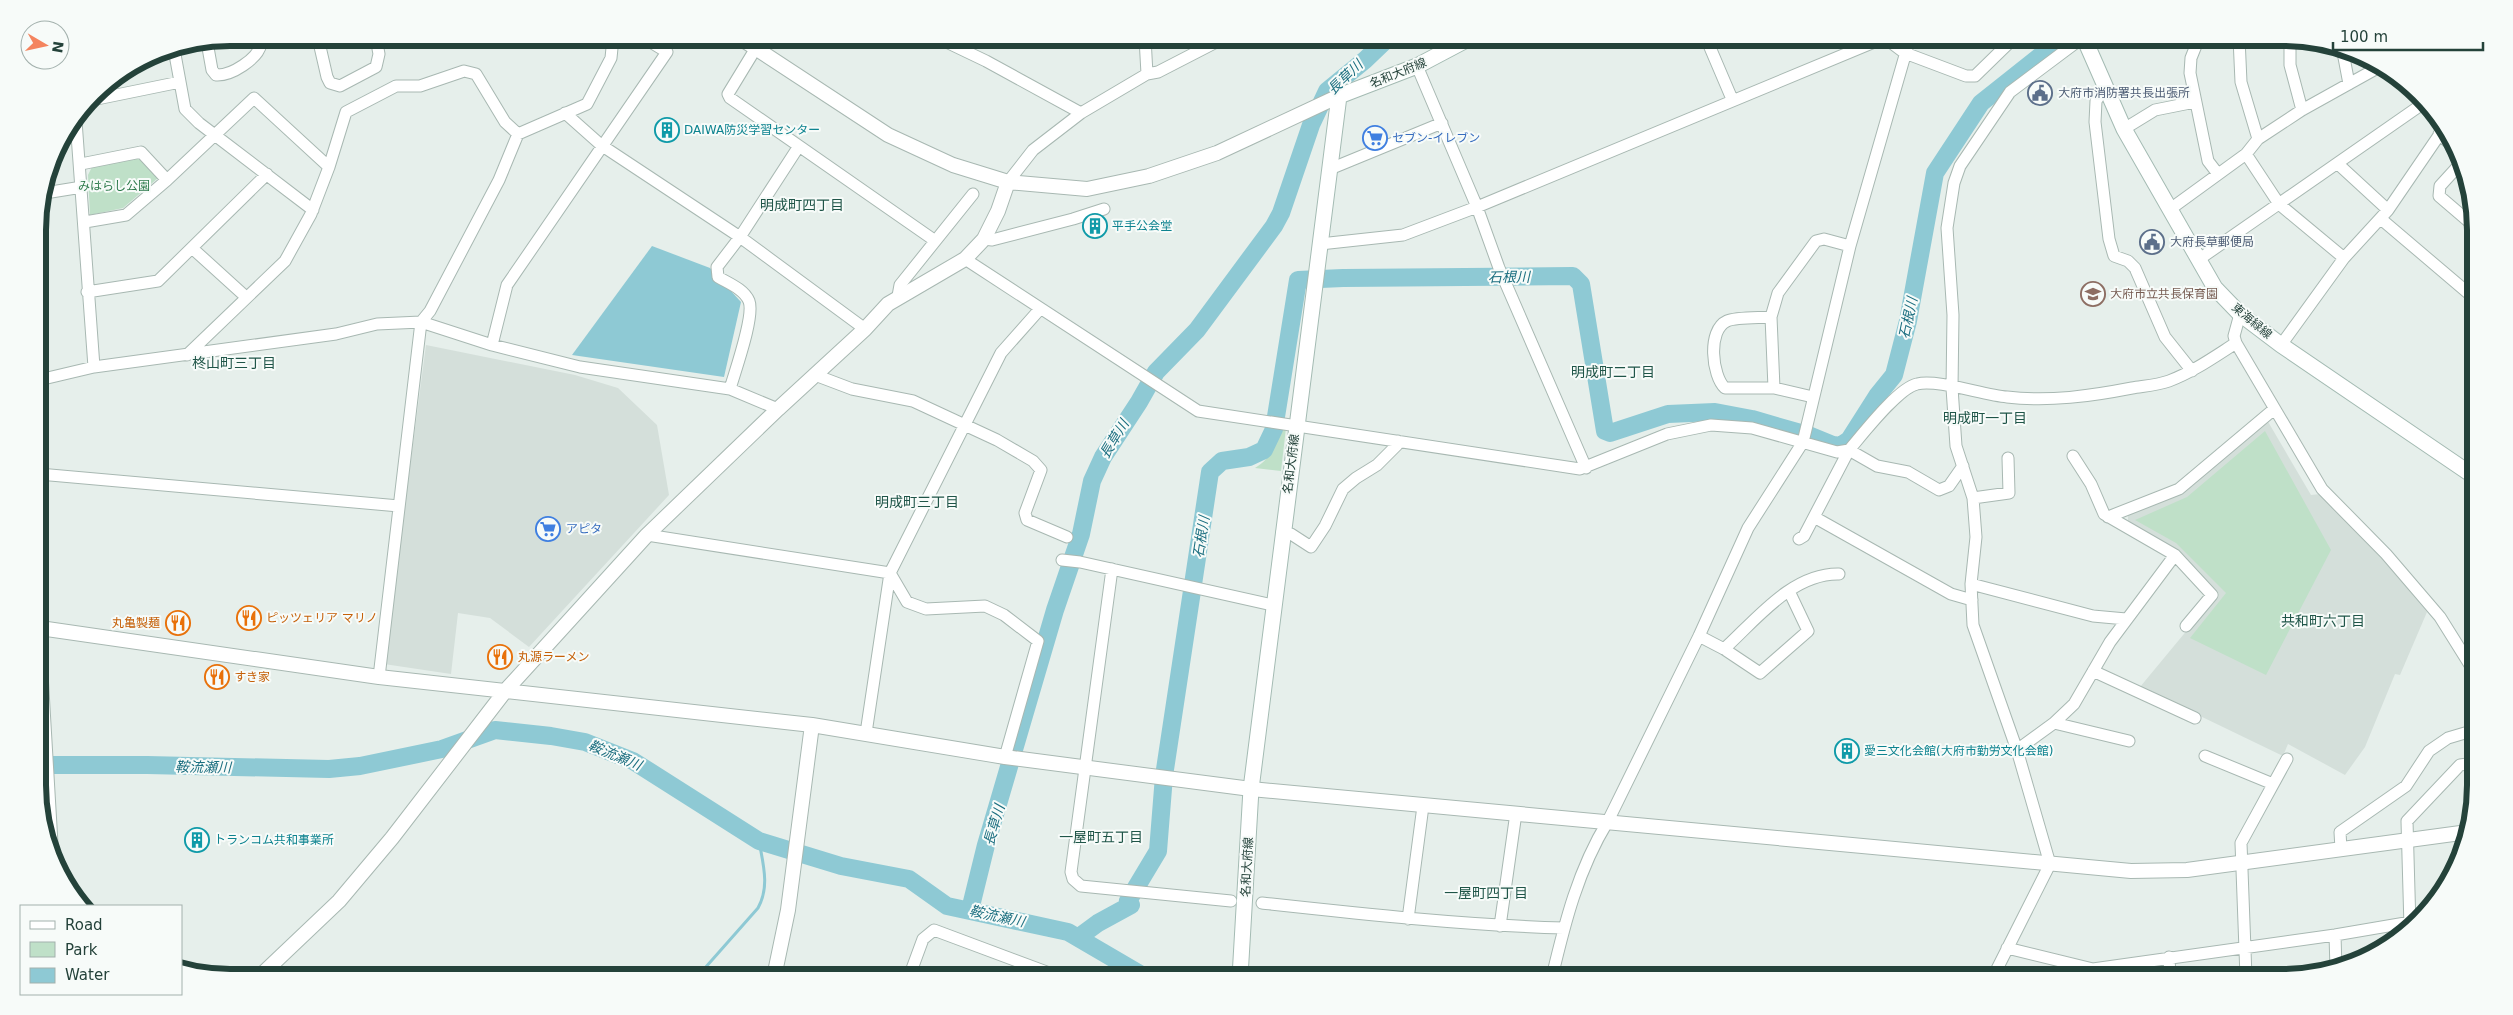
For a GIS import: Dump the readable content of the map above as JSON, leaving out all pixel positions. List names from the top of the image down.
{
  "streets": {
    "main road": ["名和大府線", "東海緑線"]
  },
  "districts": [
    "明成町四丁目",
    "柊山町三丁目",
    "明成町二丁目",
    "明成町一丁目",
    "明成町三丁目",
    "共和町六丁目",
    "一屋町五丁目",
    "一屋町四丁目"
  ],
  "water": ["長草川", "石根川", "鞍流瀬川"],
  "parks": ["みはらし公園"],
  "places": {
    "public building": ["大府市消防署共長出張所", "大府長草郵便局"],
    "building": [
      "DAIWA防災学習センター",
      "平手公会堂",
      "愛三文化会館(大府市勤労文化会館)",
      "トランコム共和事業所"
    ],
    "supermarket": ["セブン-イレブン", "アピタ"],
    "school or university": ["大府市立共長保育園"],
    "restaurant": [
      "ピッツェリア マリノ",
      "丸亀製麺",
      "丸源ラーメン",
      "すき家"
    ]
  },
  "legend": ["Road", "Park", "Water"],
  "scale_bar": "100 m",
  "north": "right"
}
